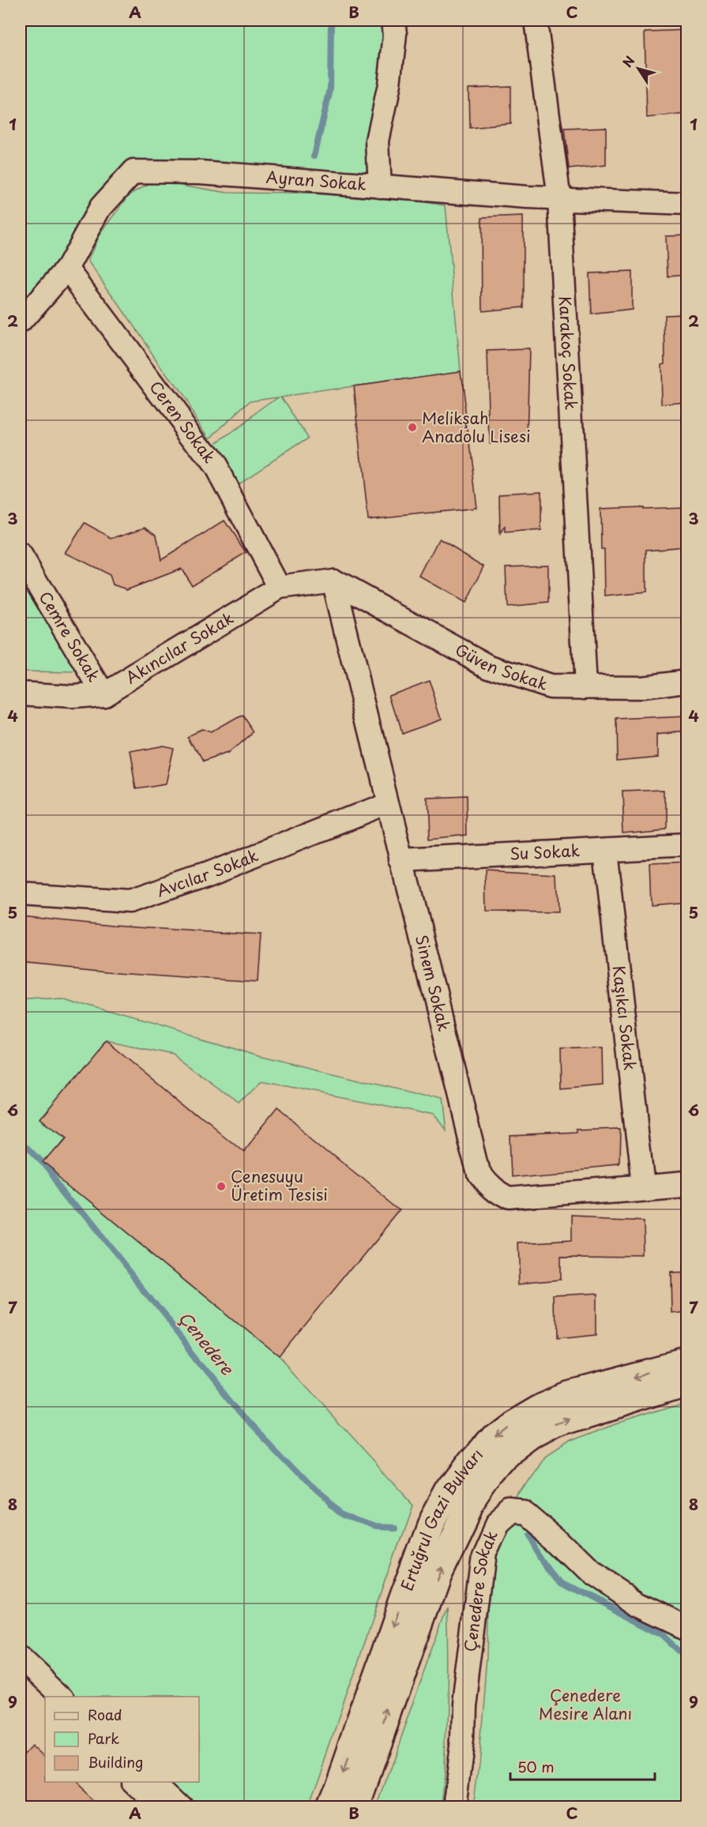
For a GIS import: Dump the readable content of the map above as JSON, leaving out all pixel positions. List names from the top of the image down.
{
  "streets": {
    "main road": ["Ertuğrul Gazi Bulvarı"],
    "street": [
      "Ayran Sokak",
      "Karakoç Sokak",
      "Ceren Sokak",
      "Cemre Sokak",
      "Akıncılar Sokak",
      "Güven Sokak",
      "Su Sokak",
      "Avcılar Sokak",
      "Sinem Sokak",
      "Kaşıkcı Sokak",
      "Çenedere Sokak"
    ]
  },
  "crossings": [
    ["Ayran Sokak", "Karakoç Sokak"],
    ["Ayran Sokak", "Ceren Sokak"],
    ["Karakoç Sokak", "Güven Sokak"],
    ["Ceren Sokak", "Akıncılar Sokak"],
    ["Cemre Sokak", "Akıncılar Sokak"],
    ["Akıncılar Sokak", "Güven Sokak"],
    ["Akıncılar Sokak", "Sinem Sokak"],
    ["Güven Sokak", "Sinem Sokak"],
    ["Su Sokak", "Sinem Sokak"],
    ["Su Sokak", "Kaşıkcı Sokak"],
    ["Avcılar Sokak", "Sinem Sokak"],
    ["Sinem Sokak", "Kaşıkcı Sokak"]
  ],
  "water": ["Çenedere"],
  "parks": ["Çenedere Mesire Alanı"],
  "places": ["Melikşah Anadolu Lisesi", "Çenesuyu Üretim Tesisi"],
  "legend": ["Road", "Park", "Building"],
  "scale_bar": "50 m",
  "north": "top left",
  "grid": {
    "columns": ["A", "B", "C"],
    "rows": [
      "1",
      "2",
      "3",
      "4",
      "5",
      "6",
      "7",
      "8",
      "9"
    ]
  }
}
